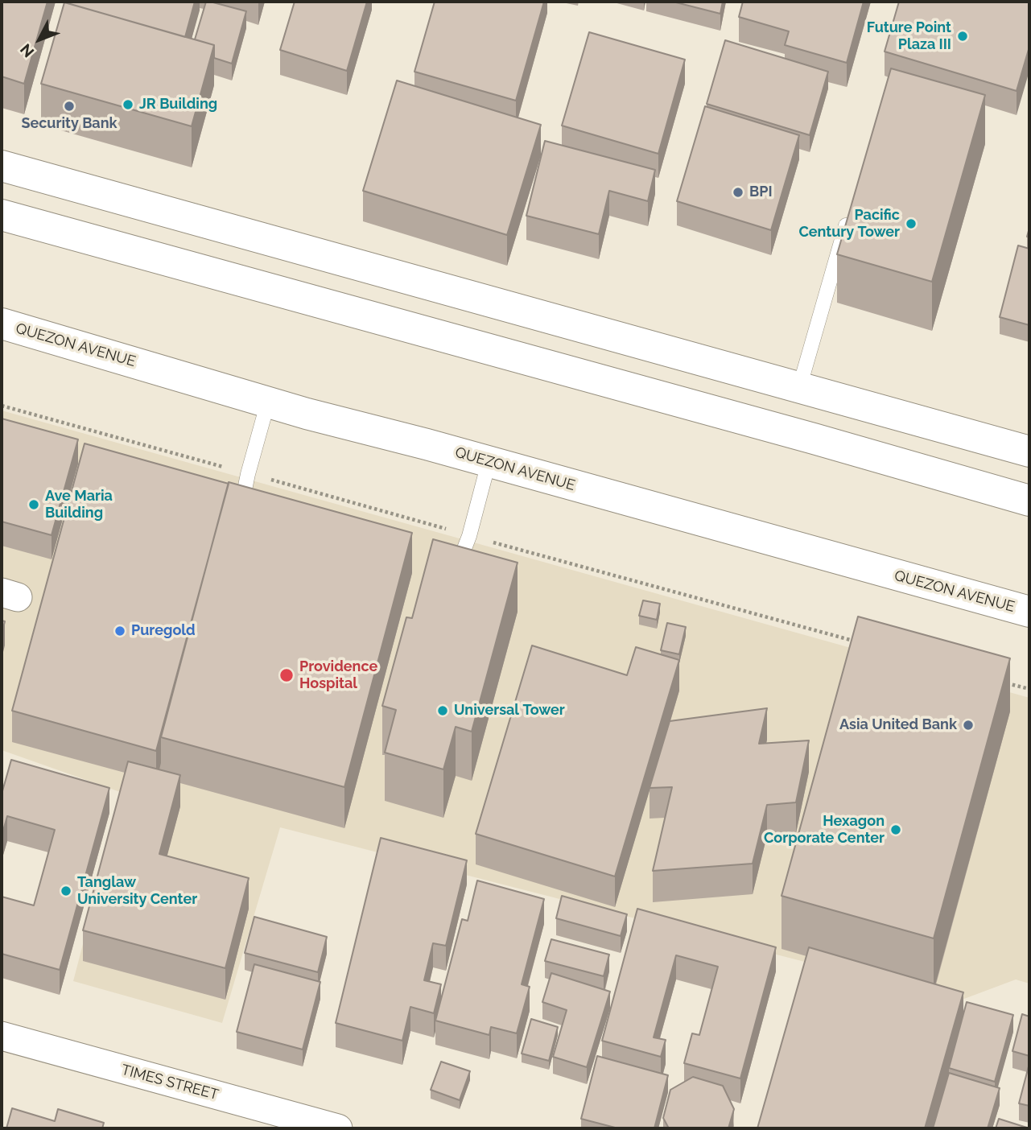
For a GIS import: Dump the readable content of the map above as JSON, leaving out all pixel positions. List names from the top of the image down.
{
  "streets": {
    "main road": ["QUEZON AVENUE"],
    "street": ["TIMES STREET"]
  },
  "places": [
    "Future Point Plaza III",
    "JR Building",
    "Security Bank",
    "BPI",
    "Pacific Century Tower",
    "Ave Maria Building",
    "Puregold",
    "Providence Hospital",
    "Universal Tower",
    "Asia United Bank",
    "Hexagon Corporate Center",
    "Tanglaw University Center"
  ],
  "north": "bottom left"
}
